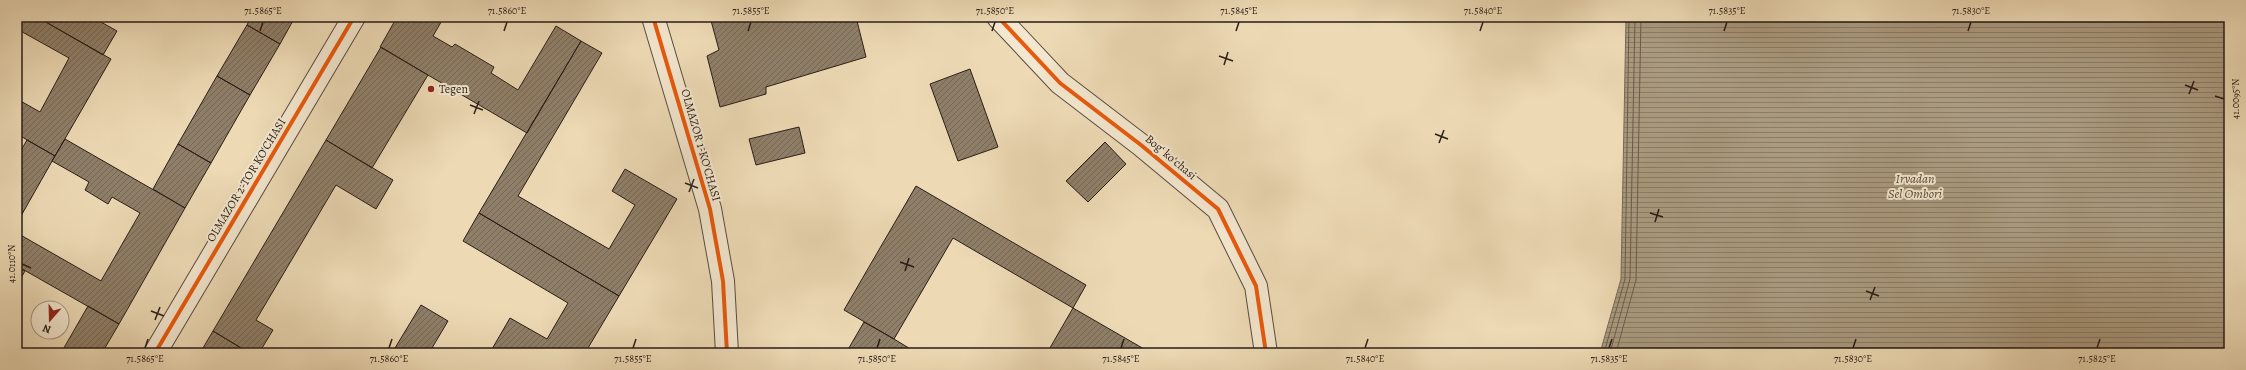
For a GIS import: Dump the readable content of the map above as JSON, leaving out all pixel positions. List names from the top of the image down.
{
  "streets": {
    "street": ["OLMAZOR 1-KO'CHASI", "Bogʻ koʻchasi", "OLMAZOR 2-TOR KO'CHASI"]
  },
  "water": ["Irvadan Sel Ombori"],
  "places": ["Tegen"],
  "north": "bottom",
  "coordinates": [
    "71.5865°E",
    "71.5860°E",
    "71.5855°E",
    "71.5850°E",
    "71.5845°E",
    "71.5840°E",
    "71.5835°E",
    "71.5830°E",
    "41.0095°N",
    "41.0110°N",
    "71.5825°E"
  ]
}
